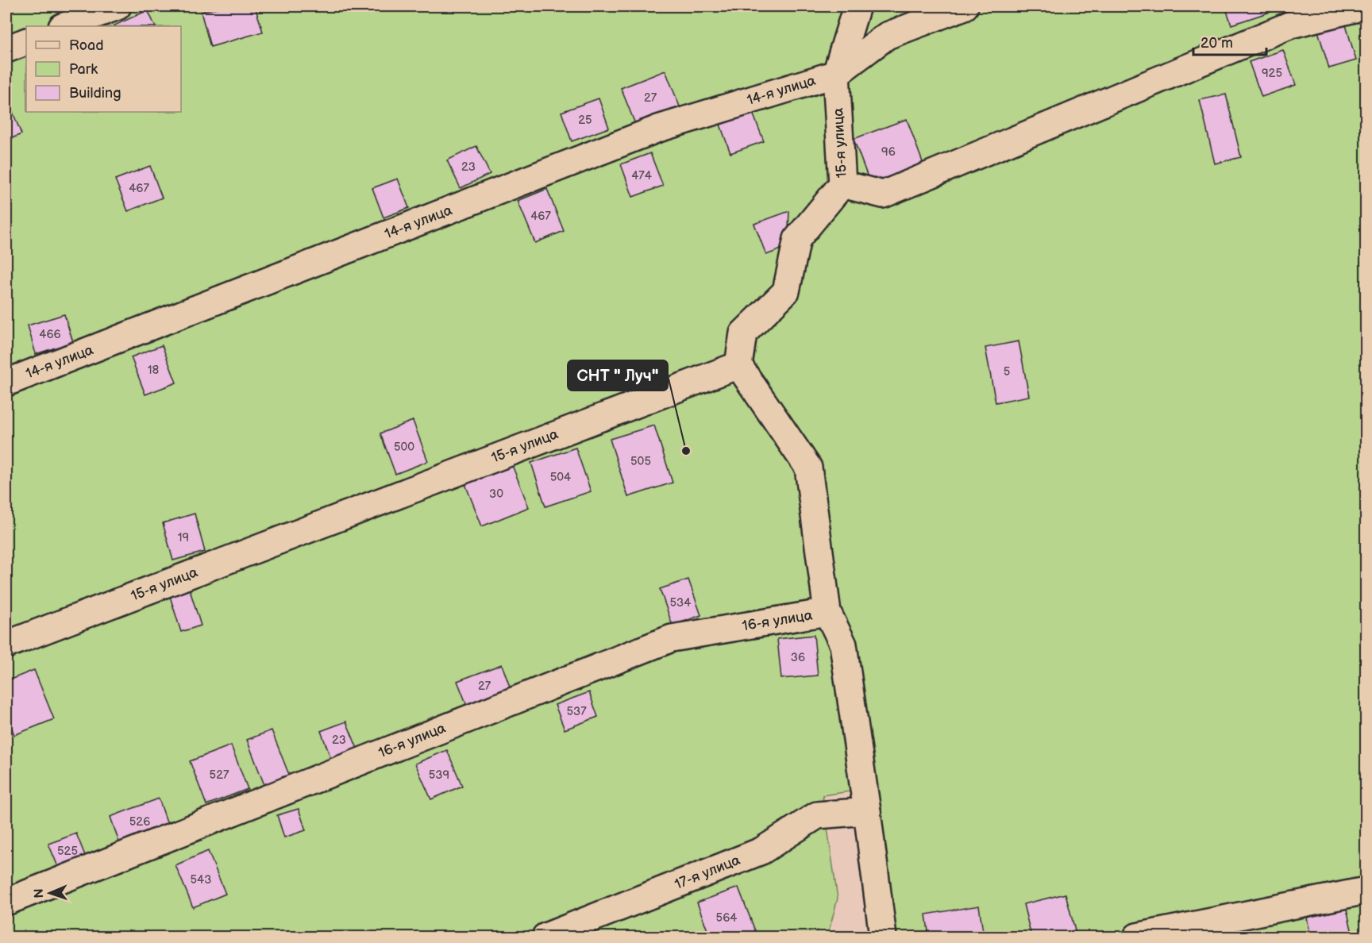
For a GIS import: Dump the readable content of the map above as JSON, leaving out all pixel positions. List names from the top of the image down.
{
  "streets": {
    "street": [
      "14-я улица",
      "15-я улица",
      "16-я улица",
      "17-я улица"
    ]
  },
  "crossings": [
    ["14-я улица", "15-я улица"]
  ],
  "places": ["СНТ \" Луч\""],
  "house_numbers": [
    "925",
    "27",
    "25",
    "96",
    "23",
    "474",
    "467",
    "467",
    "466",
    "18",
    "5",
    "500",
    "505",
    "504",
    "30",
    "19",
    "534",
    "36",
    "27",
    "537",
    "23",
    "527",
    "539",
    "526",
    "525",
    "543",
    "564"
  ],
  "legend": ["Road", "Park", "Building"],
  "scale_bar": "20 m",
  "north": "left"
}
